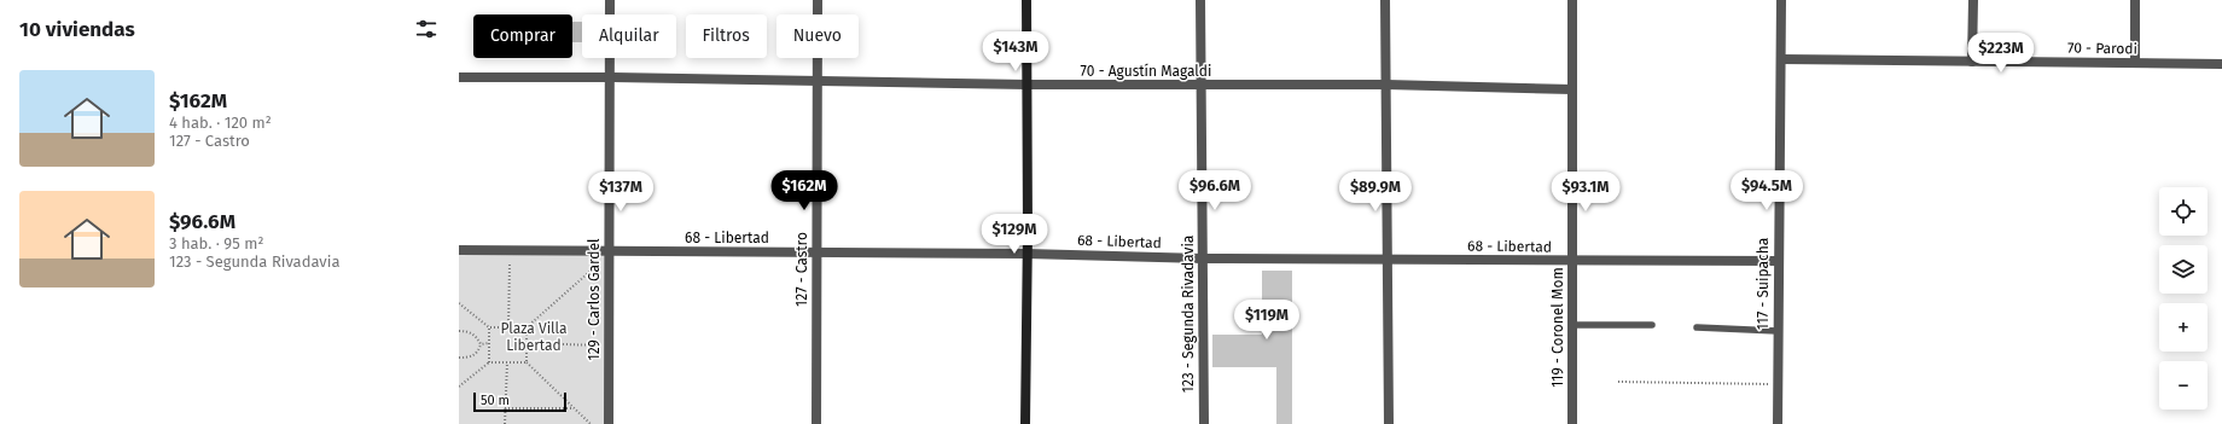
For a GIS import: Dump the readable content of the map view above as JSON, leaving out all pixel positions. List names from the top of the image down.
{
  "streets": {
    "street": [
      "70 - Parodi",
      "70 - Agustín Magaldi",
      "68 - Libertad",
      "127 - Castro",
      "117 - Suipacha",
      "129 - Carlos Gardel",
      "123 - Segunda Rivadavia",
      "119 - Coronel Mom"
    ]
  },
  "crossings": [
    ["70 - Parodi", "117 - Suipacha"],
    ["70 - Agustín Magaldi", "127 - Castro"],
    ["70 - Agustín Magaldi", "129 - Carlos Gardel"],
    ["70 - Agustín Magaldi", "123 - Segunda Rivadavia"],
    ["70 - Agustín Magaldi", "119 - Coronel Mom"],
    ["68 - Libertad", "127 - Castro"],
    ["68 - Libertad", "117 - Suipacha"],
    ["68 - Libertad", "129 - Carlos Gardel"],
    ["68 - Libertad", "123 - Segunda Rivadavia"],
    ["68 - Libertad", "119 - Coronel Mom"]
  ],
  "parks": ["Plaza Villa Libertad"],
  "scale_bar": "50 m",
  "page": {
    "heading": "10 viviendas",
    "chip": [
      "Comprar",
      "Alquilar",
      "Filtros",
      "Nuevo"
    ],
    "price": [
      "$143M",
      "$223M",
      "$162M",
      "$96.6M",
      "$94.5M",
      "$137M",
      "$89.9M",
      "$93.1M",
      "$129M",
      "$119M"
    ],
    "list": [
      {
        "name": "$162M",
        "note": "4 hab. · 120 m² · 127 - Castro"
      },
      {
        "name": "$96.6M",
        "note": "3 hab. · 95 m² · 123 - Segunda Rivadavia"
      }
    ],
    "map_buttons": ["+", "−"],
    "scale": "50 m"
  }
}
